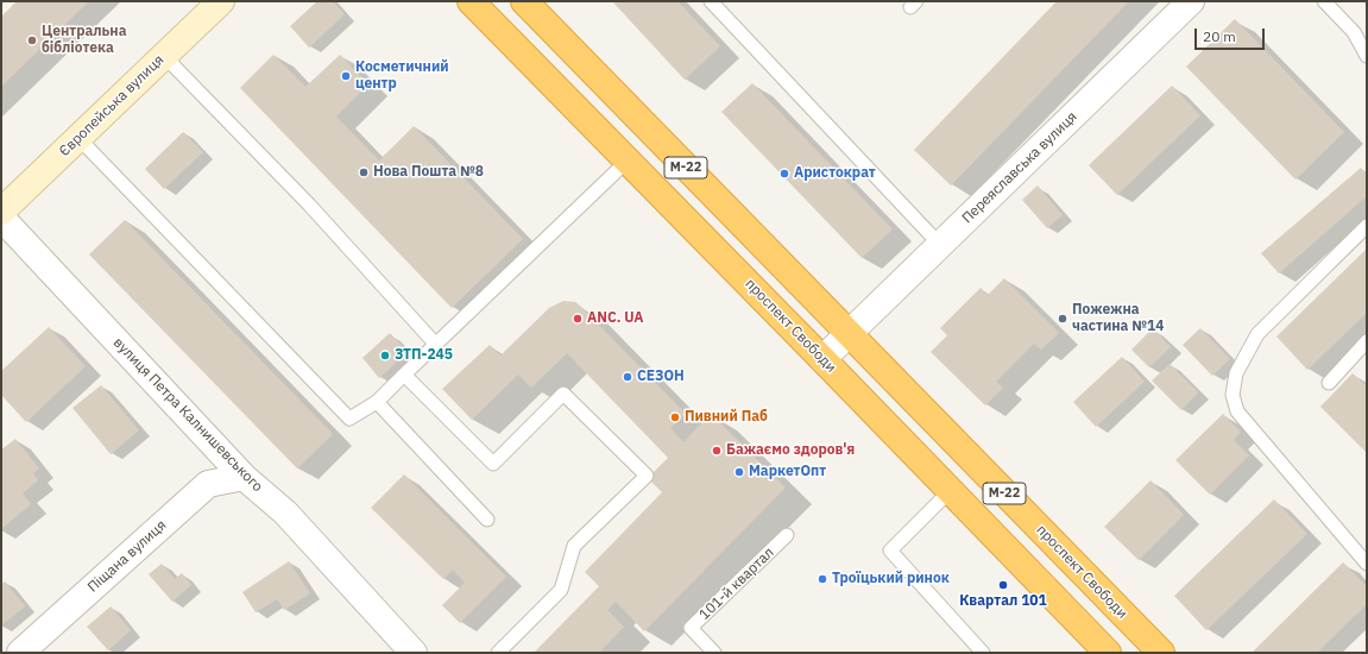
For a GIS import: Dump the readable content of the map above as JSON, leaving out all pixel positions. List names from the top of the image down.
{
  "streets": {
    "highway": ["М-22", "проспект Свободи"],
    "street": [
      "Європейська вулиця",
      "Переяславська вулиця",
      "вулиця Петра Калнишевського",
      "Піщана вулиця"
    ],
    "lane": ["101-й квартал"]
  },
  "crossings": [
    ["Переяславська вулиця", "проспект Свободи"],
    ["вулиця Петра Калнишевського", "Піщана вулиця"]
  ],
  "places": [
    "Центральна бібліотека",
    "Косметичний центр",
    "Нова Пошта №8",
    "Аристократ",
    "ANC. UA",
    "Пожежна частина №14",
    "ЗТП-245",
    "СЕЗОН",
    "Пивний Паб",
    "Бажаємо здоров'я",
    "МаркетОпт",
    "Троїцький ринок",
    "Квартал 101"
  ],
  "scale_bar": "20 m"
}
